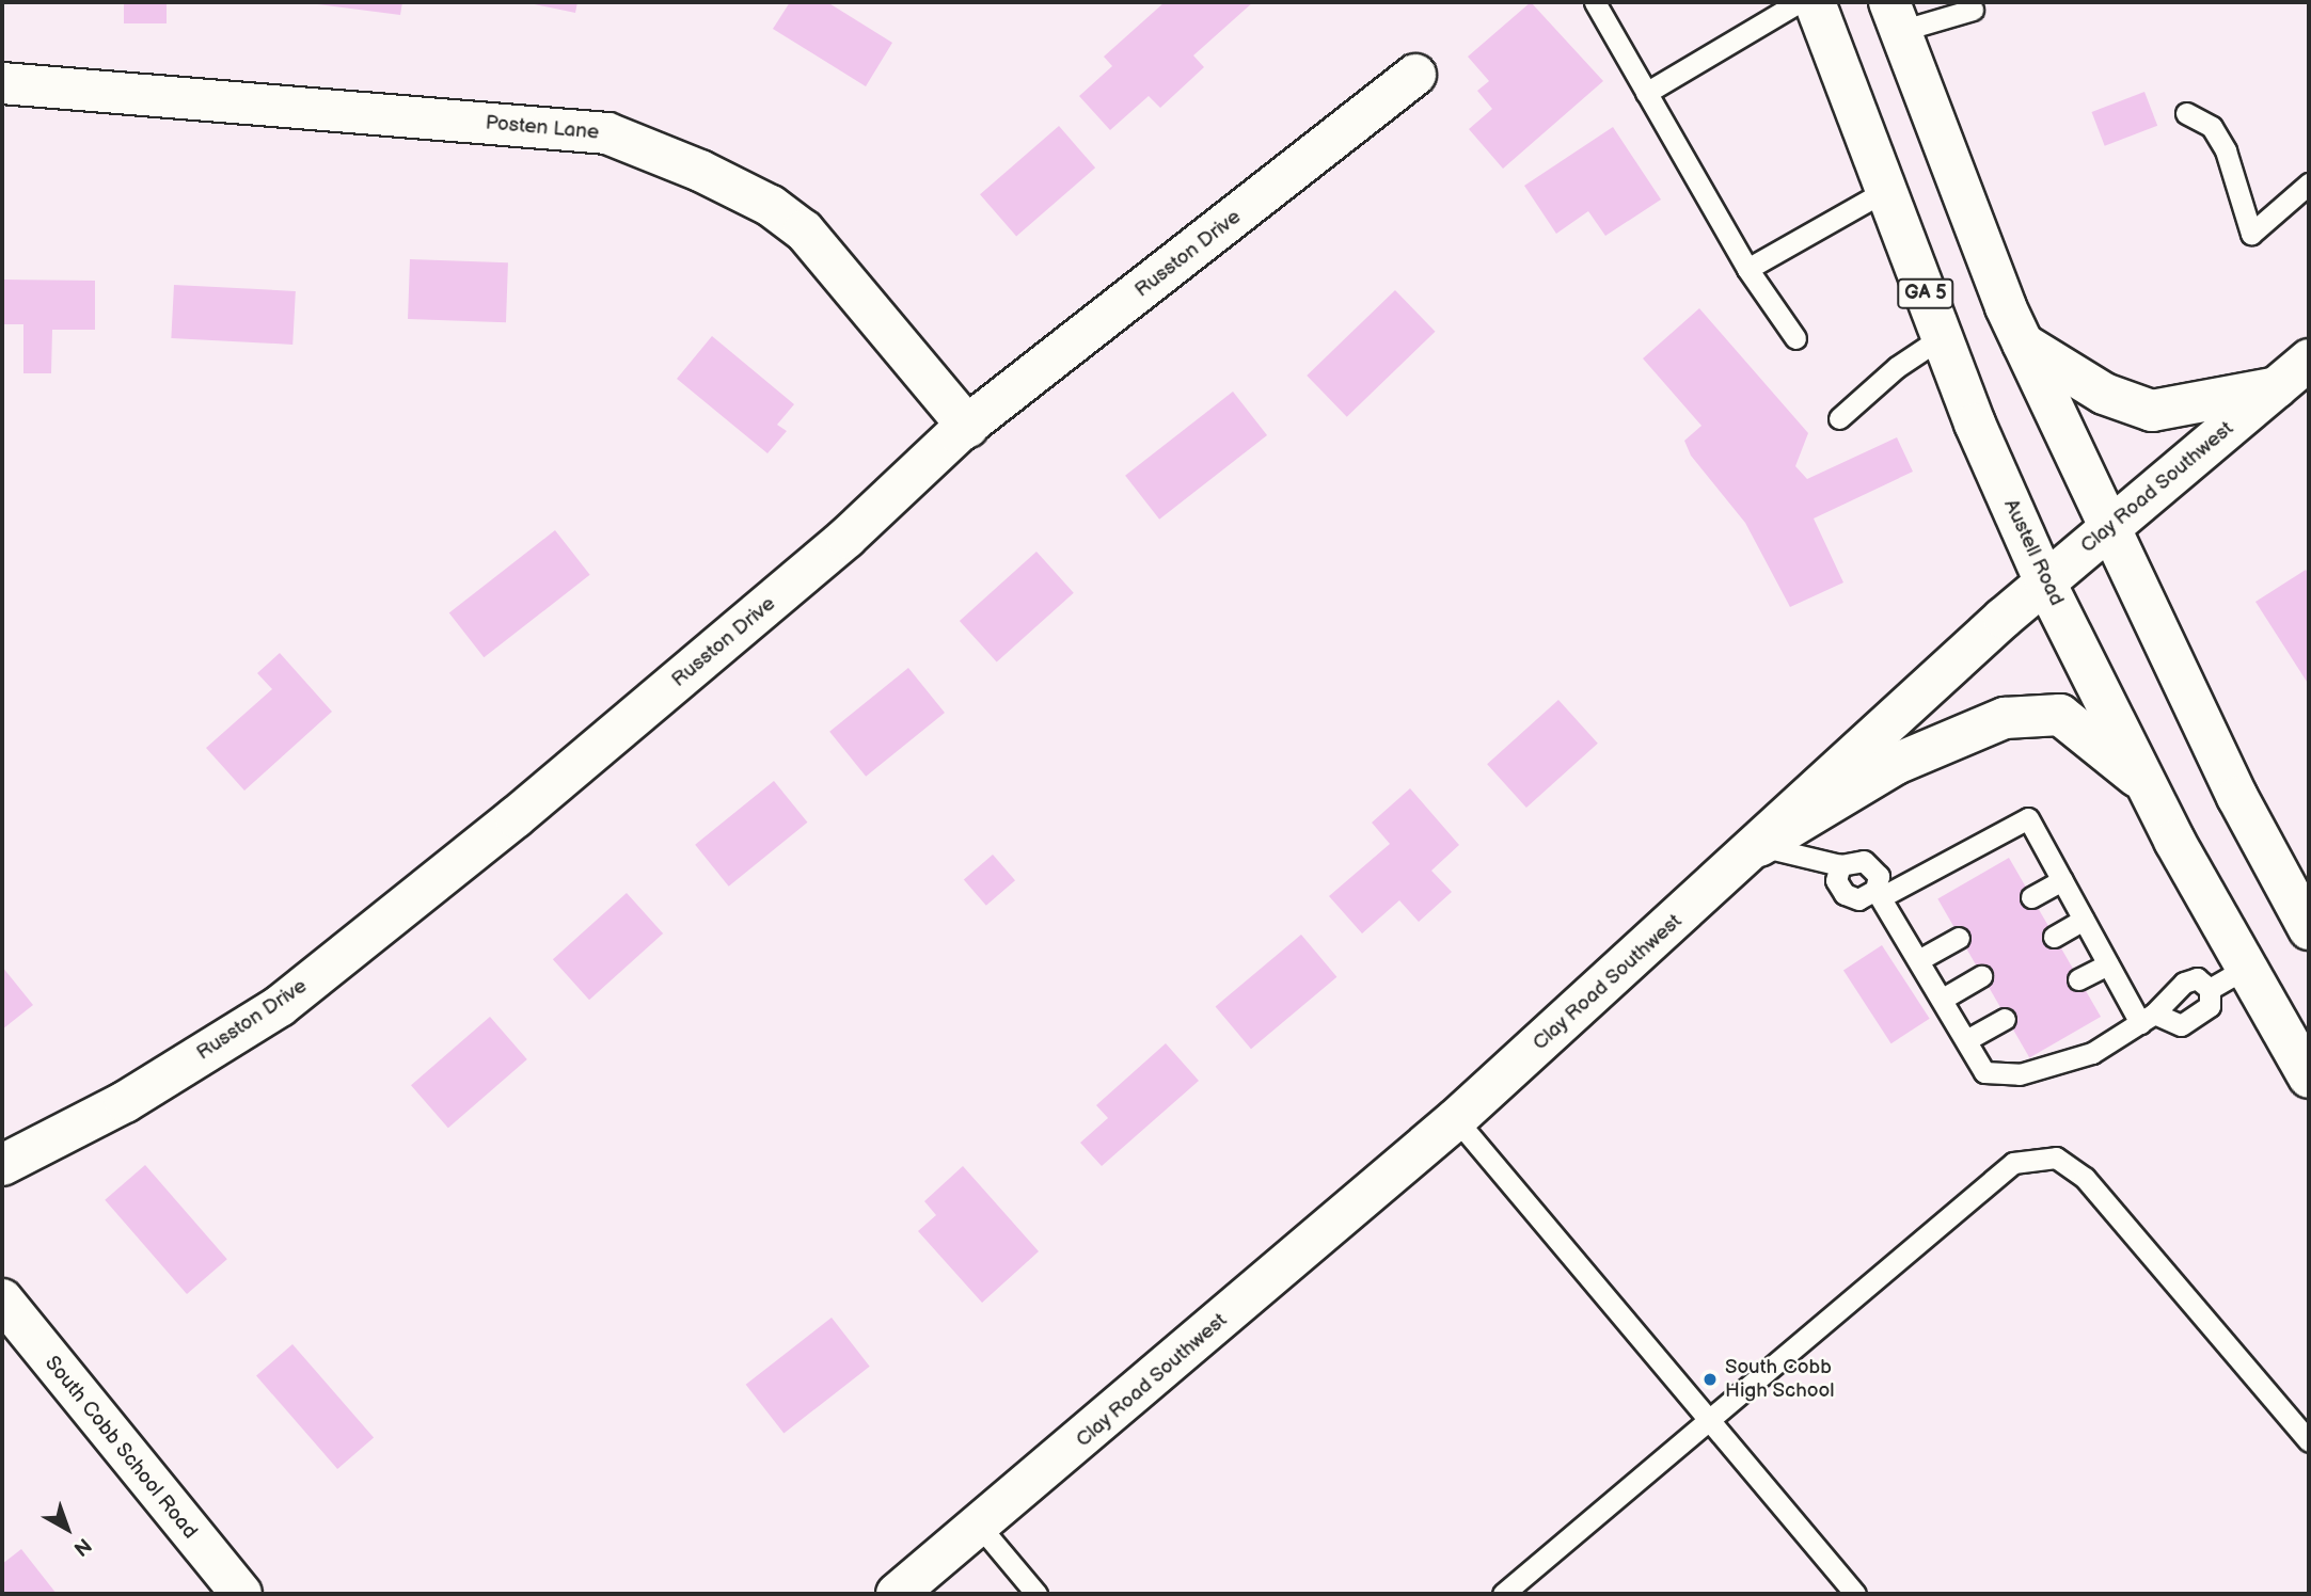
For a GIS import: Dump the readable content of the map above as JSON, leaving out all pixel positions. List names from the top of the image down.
{
  "streets": {
    "street": [
      "Posten Lane",
      "Russton Drive",
      "GA 5",
      "Clay Road Southwest",
      "Austell Road",
      "South Cobb School Road"
    ]
  },
  "crossings": [
    ["Posten Lane", "Russton Drive"],
    ["Clay Road Southwest", "Austell Road"]
  ],
  "places": ["South Cobb High School"],
  "north": "bottom right"
}
